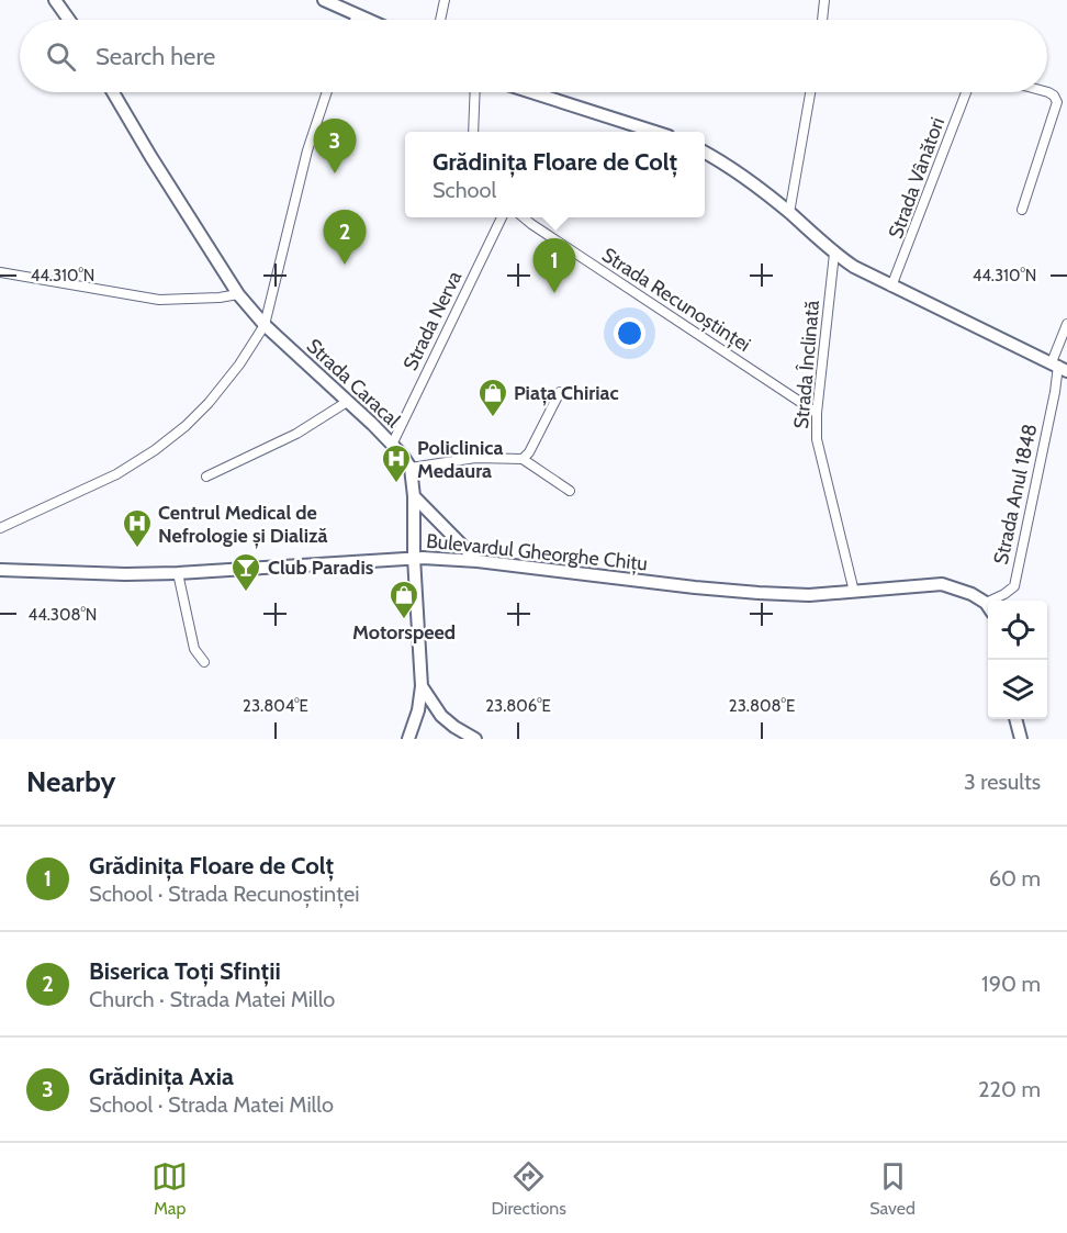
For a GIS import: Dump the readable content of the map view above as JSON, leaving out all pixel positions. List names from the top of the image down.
{
  "streets": {
    "main road": ["Strada Caracal", "Bulevardul Gheorghe Chițu"],
    "street": [
      "Strada Vânători",
      "Strada Recunoștinței",
      "Strada Nerva",
      "Strada Înclinată",
      "Strada Anul 1848"
    ]
  },
  "crossings": [
    ["Strada Recunoștinței", "Strada Înclinată"],
    ["Strada Nerva", "Strada Caracal"],
    ["Strada Înclinată", "Bulevardul Gheorghe Chițu"]
  ],
  "places": {
    "shop": ["Piața Chiriac", "Motorspeed"],
    "hospital": ["Policlinica Medaura", "Centrul Medical de Nefrologie și Dializă"],
    "bar": ["Club Paradis"]
  },
  "page": {
    "search": "Search here",
    "pins": ["3", "2", "1"],
    "popup": ["Grădinița Floare de Colț", "School"],
    "heading": ["Nearby", "3 results"],
    "list": [
      {
        "mark": "1",
        "name": "Grădinița Floare de Colț",
        "note": "School · Strada Recunoștinței",
        "value": "60 m"
      },
      {
        "mark": "2",
        "name": "Biserica Toți Sfinții",
        "note": "Church · Strada Matei Millo",
        "value": "190 m"
      },
      {
        "mark": "3",
        "name": "Grădinița Axia",
        "note": "School · Strada Matei Millo",
        "value": "220 m"
      }
    ],
    "nav": ["Map", "Directions", "Saved"]
  },
  "coordinates": [
    "44.310°N",
    "44.308°N",
    "23.804°E",
    "23.806°E",
    "23.808°E"
  ]
}
